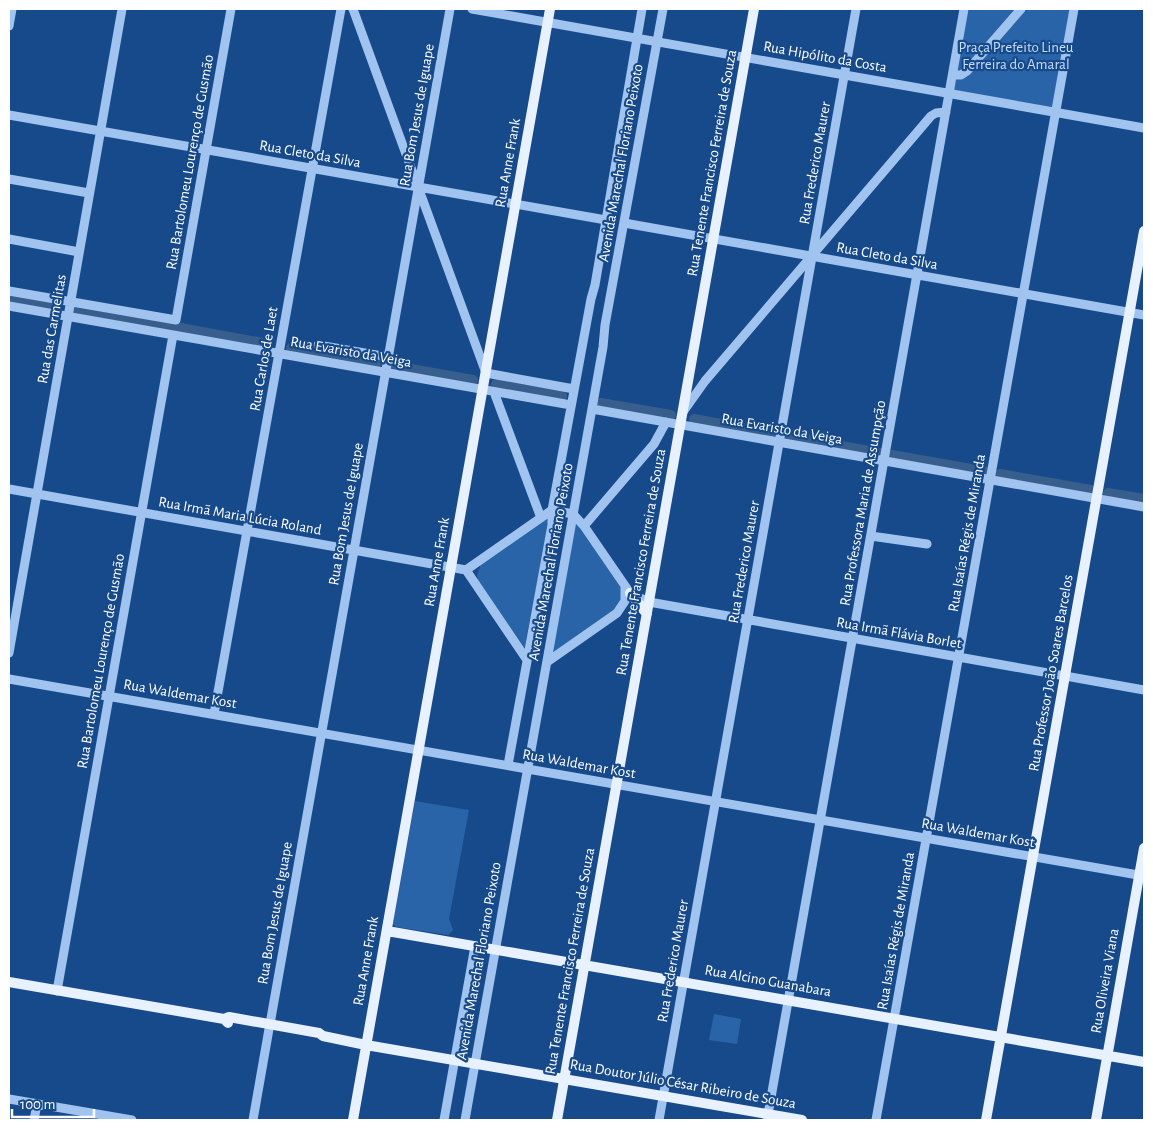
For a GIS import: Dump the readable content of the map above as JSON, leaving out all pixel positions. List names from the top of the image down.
{
  "streets": {
    "main road": [
      "Rua Anne Frank",
      "Rua Tenente Francisco Ferreira de Souza",
      "Rua Professor João Soares Barcelos",
      "Rua Alcino Guanabara",
      "Rua Oliveira Viana",
      "Rua Doutor Júlio César Ribeiro de Souza"
    ],
    "street": [
      "Rua Hipólito da Costa",
      "Rua Bom Jesus de Iguape",
      "Rua Cleto da Silva",
      "Rua Bartolomeu Lourenço de Gusmão",
      "Avenida Marechal Floriano Peixoto",
      "Rua Frederico Maurer",
      "Rua das Carmelitas",
      "Rua Evaristo da Veiga",
      "Rua Carlos de Laet",
      "Rua Professora Maria de Assumpção",
      "Rua Irmã Maria Lúcia Roland",
      "Rua Isaías Régis de Miranda",
      "Rua Irmã Flávia Borlet",
      "Rua Waldemar Kost"
    ]
  },
  "crossings": [
    ["Rua Hipólito da Costa", "Rua Anne Frank"],
    ["Rua Hipólito da Costa", "Avenida Marechal Floriano Peixoto"],
    ["Rua Hipólito da Costa", "Rua Tenente Francisco Ferreira de Souza"],
    ["Rua Hipólito da Costa", "Rua Frederico Maurer"],
    ["Rua Hipólito da Costa", "Rua Professora Maria de Assumpção"],
    ["Rua Hipólito da Costa", "Rua Isaías Régis de Miranda"],
    ["Rua Bom Jesus de Iguape", "Rua Cleto da Silva"],
    ["Rua Bom Jesus de Iguape", "Rua Evaristo da Veiga"],
    ["Rua Bom Jesus de Iguape", "Rua Irmã Maria Lúcia Roland"],
    ["Rua Bom Jesus de Iguape", "Rua Waldemar Kost"],
    ["Rua Bom Jesus de Iguape", "Rua Doutor Júlio César Ribeiro de Souza"],
    ["Rua Cleto da Silva", "Rua Bartolomeu Lourenço de Gusmão"],
    ["Rua Cleto da Silva", "Rua Anne Frank"],
    ["Rua Cleto da Silva", "Avenida Marechal Floriano Peixoto"],
    ["Rua Cleto da Silva", "Rua Tenente Francisco Ferreira de Souza"],
    ["Rua Cleto da Silva", "Rua Frederico Maurer"],
    ["Rua Cleto da Silva", "Rua das Carmelitas"],
    ["Rua Cleto da Silva", "Rua Carlos de Laet"],
    ["Rua Cleto da Silva", "Rua Professora Maria de Assumpção"],
    ["Rua Cleto da Silva", "Rua Isaías Régis de Miranda"],
    ["Rua Cleto da Silva", "Rua Professor João Soares Barcelos"],
    ["Rua Bartolomeu Lourenço de Gusmão", "Rua das Carmelitas"],
    ["Rua Bartolomeu Lourenço de Gusmão", "Rua Evaristo da Veiga"],
    ["Rua Bartolomeu Lourenço de Gusmão", "Rua Irmã Maria Lúcia Roland"],
    ["Rua Bartolomeu Lourenço de Gusmão", "Rua Waldemar Kost"],
    ["Rua Bartolomeu Lourenço de Gusmão", "Rua Doutor Júlio César Ribeiro de Souza"],
    ["Rua Anne Frank", "Rua Evaristo da Veiga"],
    ["Rua Anne Frank", "Rua Irmã Maria Lúcia Roland"],
    ["Rua Anne Frank", "Rua Waldemar Kost"],
    ["Rua Anne Frank", "Rua Alcino Guanabara"],
    ["Rua Anne Frank", "Rua Doutor Júlio César Ribeiro de Souza"],
    ["Avenida Marechal Floriano Peixoto", "Rua Evaristo da Veiga"],
    ["Avenida Marechal Floriano Peixoto", "Rua Waldemar Kost"],
    ["Avenida Marechal Floriano Peixoto", "Rua Alcino Guanabara"],
    ["Avenida Marechal Floriano Peixoto", "Rua Doutor Júlio César Ribeiro de Souza"],
    ["Rua Tenente Francisco Ferreira de Souza", "Rua Evaristo da Veiga"],
    ["Rua Tenente Francisco Ferreira de Souza", "Rua Irmã Flávia Borlet"],
    ["Rua Tenente Francisco Ferreira de Souza", "Rua Waldemar Kost"],
    ["Rua Tenente Francisco Ferreira de Souza", "Rua Alcino Guanabara"],
    ["Rua Tenente Francisco Ferreira de Souza", "Rua Doutor Júlio César Ribeiro de Souza"],
    ["Rua Frederico Maurer", "Rua Evaristo da Veiga"],
    ["Rua Frederico Maurer", "Rua Irmã Flávia Borlet"],
    ["Rua Frederico Maurer", "Rua Waldemar Kost"],
    ["Rua Frederico Maurer", "Rua Alcino Guanabara"],
    ["Rua Frederico Maurer", "Rua Doutor Júlio César Ribeiro de Souza"],
    ["Rua das Carmelitas", "Rua Evaristo da Veiga"],
    ["Rua das Carmelitas", "Rua Irmã Maria Lúcia Roland"],
    ["Rua Evaristo da Veiga", "Rua Carlos de Laet"],
    ["Rua Evaristo da Veiga", "Rua Professora Maria de Assumpção"],
    ["Rua Evaristo da Veiga", "Rua Isaías Régis de Miranda"],
    ["Rua Evaristo da Veiga", "Rua Professor João Soares Barcelos"],
    ["Rua Carlos de Laet", "Rua Irmã Maria Lúcia Roland"],
    ["Rua Carlos de Laet", "Rua Waldemar Kost"],
    ["Rua Professora Maria de Assumpção", "Rua Irmã Flávia Borlet"],
    ["Rua Professora Maria de Assumpção", "Rua Waldemar Kost"],
    ["Rua Professora Maria de Assumpção", "Rua Alcino Guanabara"],
    ["Rua Professora Maria de Assumpção", "Rua Doutor Júlio César Ribeiro de Souza"],
    ["Rua Isaías Régis de Miranda", "Rua Irmã Flávia Borlet"],
    ["Rua Isaías Régis de Miranda", "Rua Waldemar Kost"],
    ["Rua Isaías Régis de Miranda", "Rua Alcino Guanabara"],
    ["Rua Irmã Flávia Borlet", "Rua Professor João Soares Barcelos"],
    ["Rua Professor João Soares Barcelos", "Rua Waldemar Kost"],
    ["Rua Professor João Soares Barcelos", "Rua Alcino Guanabara"],
    ["Rua Waldemar Kost", "Rua Oliveira Viana"],
    ["Rua Alcino Guanabara", "Rua Oliveira Viana"]
  ],
  "parks": ["Praça Prefeito Lineu Ferreira do Amaral"],
  "scale_bar": "100 m"
}
